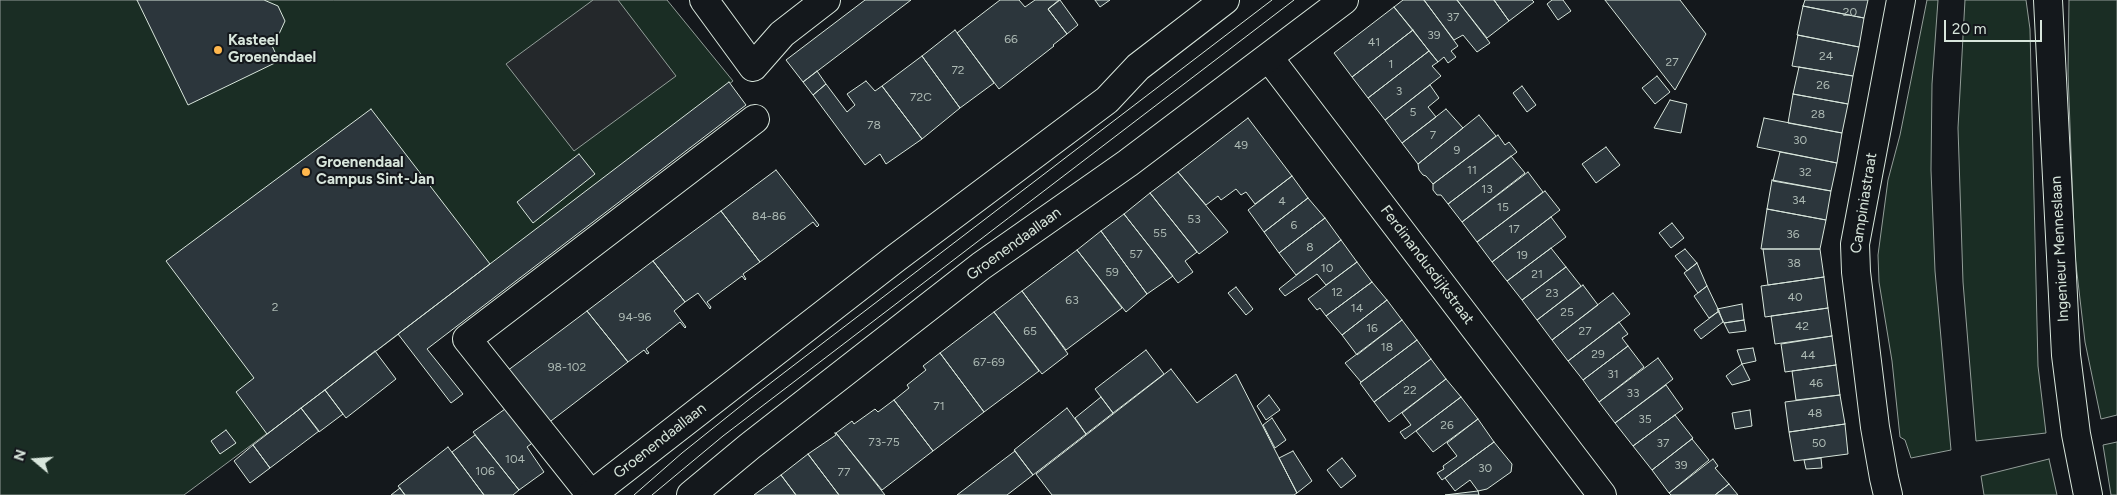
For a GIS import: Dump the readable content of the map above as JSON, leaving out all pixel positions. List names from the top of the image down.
{
  "streets": {
    "street": [
      "Campiniastraat",
      "Groenendaallaan",
      "Ingenieur Menneslaan",
      "Ferdinandusdijkstraat"
    ]
  },
  "crossings": [
    ["Groenendaallaan", "Ferdinandusdijkstraat"]
  ],
  "places": ["Kasteel Groenendael", "Groenendaal Campus Sint-Jan"],
  "house_numbers": [
    "20",
    "37",
    "39",
    "66",
    "41",
    "24",
    "27",
    "1",
    "72",
    "26",
    "3",
    "72C",
    "5",
    "28",
    "78",
    "7",
    "30",
    "49",
    "9",
    "11",
    "32",
    "13",
    "34",
    "4",
    "15",
    "84-86",
    "53",
    "6",
    "17",
    "55",
    "36",
    "8",
    "57",
    "19",
    "38",
    "10",
    "59",
    "21",
    "12",
    "23",
    "40",
    "63",
    "2",
    "14",
    "25",
    "94-96",
    "42",
    "16",
    "65",
    "27",
    "18",
    "29",
    "44",
    "67-69",
    "98-102",
    "31",
    "46",
    "22",
    "33",
    "71",
    "48",
    "35",
    "26",
    "73-75",
    "37",
    "50",
    "104",
    "39",
    "30",
    "106",
    "77"
  ],
  "scale_bar": "20 m",
  "north": "left"
}
